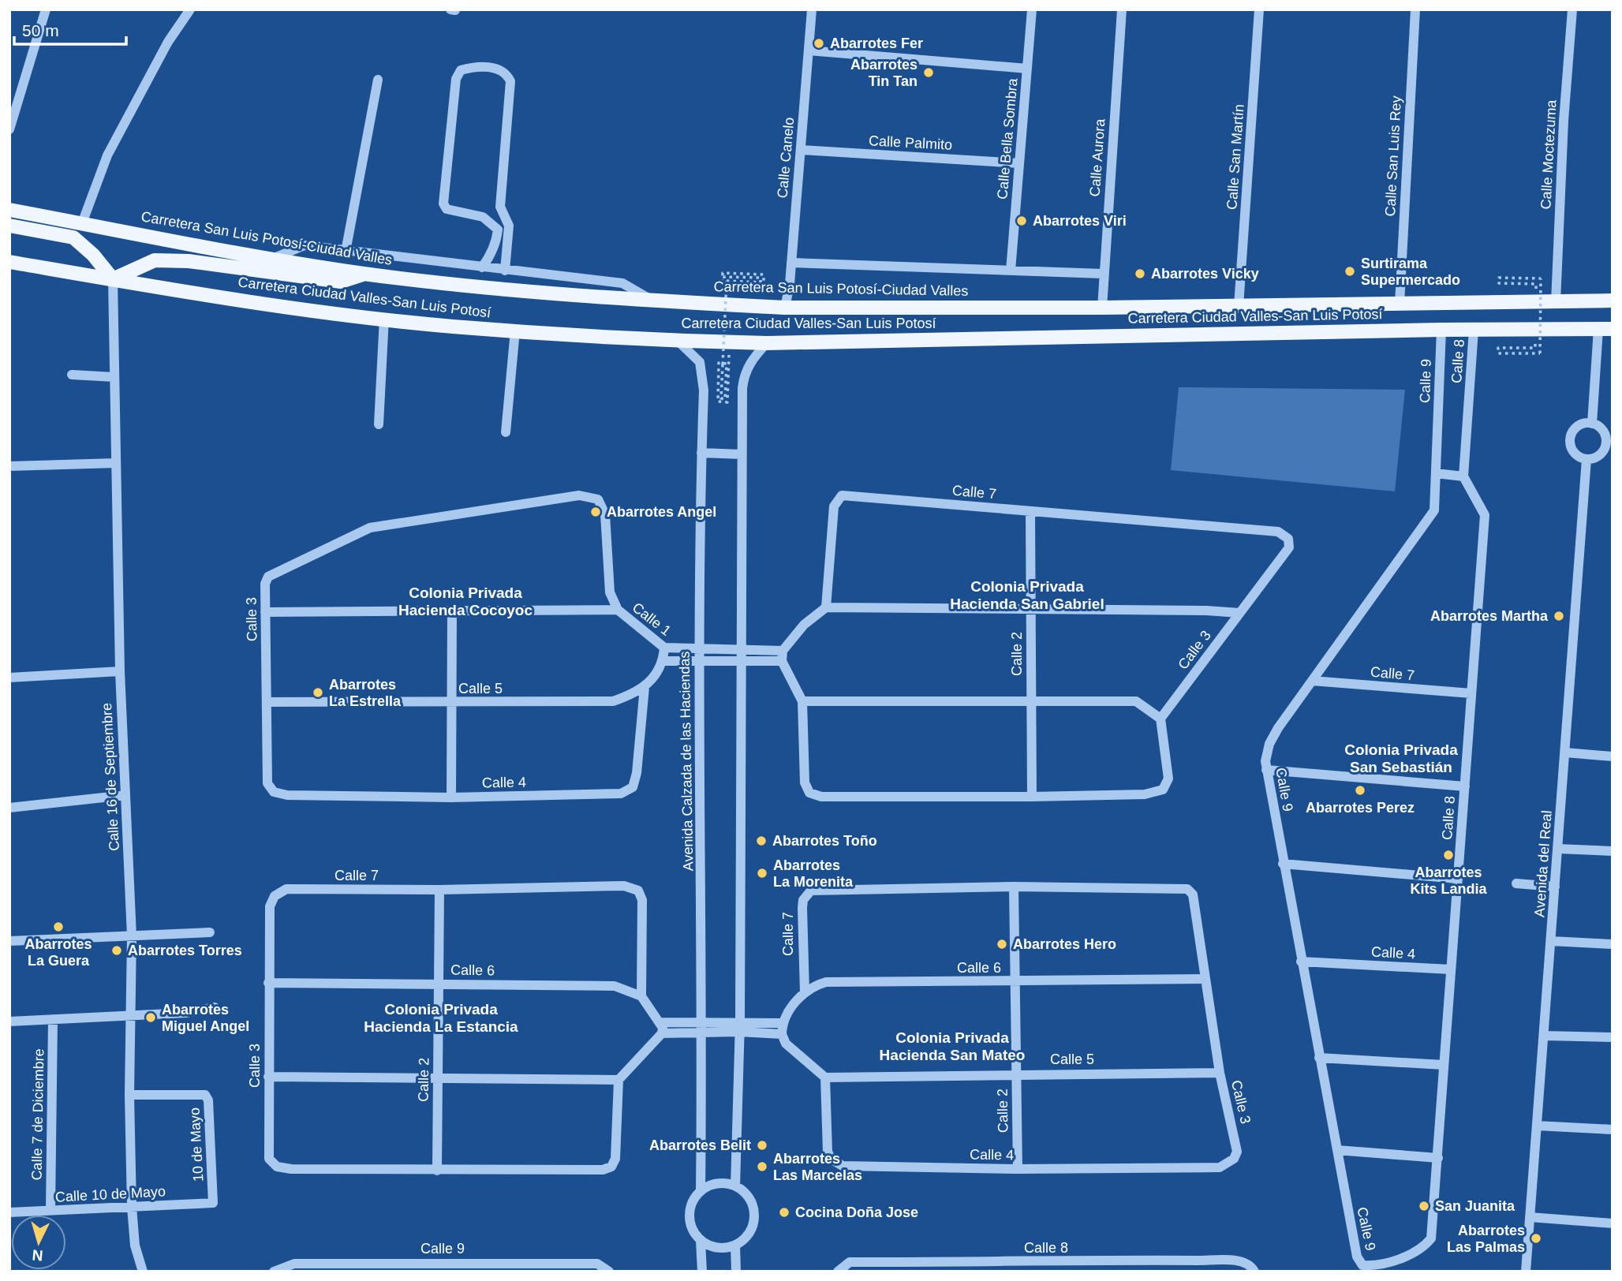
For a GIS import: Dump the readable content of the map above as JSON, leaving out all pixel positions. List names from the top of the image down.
{
  "streets": {
    "main road": ["Carretera San Luis Potosí-Ciudad Valles", "Carretera Ciudad Valles-San Luis Potosí"],
    "street": [
      "Calle Bella Sombra",
      "Calle Palmito",
      "Calle Moctezuma",
      "Calle San Luis Rey",
      "Calle San Martín",
      "Calle Canelo",
      "Calle Aurora",
      "Calle 8",
      "Calle 9",
      "Calle 7",
      "Calle 3",
      "Calle 1",
      "Calle 2",
      "Calle 5",
      "Avenida Calzada de las Haciendas",
      "Calle 16 de Septiembre",
      "Calle 4",
      "Avenida del Real",
      "Calle 6",
      "Calle 7 de Diciembre",
      "10 de Mayo",
      "Calle 10 de Mayo"
    ]
  },
  "crossings": [
    ["Calle Bella Sombra", "Calle Palmito"],
    ["Calle Palmito", "Calle Canelo"],
    ["Calle Moctezuma", "Carretera San Luis Potosí-Ciudad Valles"],
    ["Calle San Luis Rey", "Carretera San Luis Potosí-Ciudad Valles"],
    ["Calle San Martín", "Carretera San Luis Potosí-Ciudad Valles"],
    ["Calle Canelo", "Carretera San Luis Potosí-Ciudad Valles"],
    ["Calle Aurora", "Carretera San Luis Potosí-Ciudad Valles"],
    ["Carretera Ciudad Valles-San Luis Potosí", "Calle 8"],
    ["Carretera Ciudad Valles-San Luis Potosí", "Calle 9"],
    ["Carretera Ciudad Valles-San Luis Potosí", "Avenida Calzada de las Haciendas"],
    ["Carretera Ciudad Valles-San Luis Potosí", "Calle 16 de Septiembre"],
    ["Calle 8", "Calle 9"],
    ["Calle 8", "Calle 7"],
    ["Calle 8", "Calle 4"],
    ["Calle 9", "Calle 7"],
    ["Calle 9", "Calle 4"],
    ["Calle 7", "Calle 3"],
    ["Calle 7", "Calle 2"],
    ["Calle 7", "Calle 6"],
    ["Calle 3", "Calle 1"],
    ["Calle 3", "Calle 2"],
    ["Calle 3", "Calle 5"],
    ["Calle 3", "Calle 4"],
    ["Calle 3", "Calle 6"],
    ["Calle 1", "Calle 5"],
    ["Calle 1", "Avenida Calzada de las Haciendas"],
    ["Calle 2", "Calle 5"],
    ["Calle 2", "Calle 4"],
    ["Calle 2", "Calle 6"],
    ["Calle 5", "Calle 4"],
    ["Calle 16 de Septiembre", "10 de Mayo"],
    ["Calle 16 de Septiembre", "Calle 10 de Mayo"],
    ["Calle 7 de Diciembre", "Calle 10 de Mayo"],
    ["10 de Mayo", "Calle 10 de Mayo"]
  ],
  "districts": [
    "Colonia Privada Hacienda San Gabriel",
    "Colonia Privada Hacienda Cocoyoc",
    "Colonia Privada San Sebastián",
    "Colonia Privada Hacienda La Estancia",
    "Colonia Privada Hacienda San Mateo"
  ],
  "places": [
    "Abarrotes Fer",
    "Abarrotes Tin Tan",
    "Abarrotes Viri",
    "Surtirama Supermercado",
    "Abarrotes Vicky",
    "Abarrotes Angel",
    "Abarrotes Martha",
    "Abarrotes La Estrella",
    "Abarrotes Perez",
    "Abarrotes Toño",
    "Abarrotes Kits Landia",
    "Abarrotes La Morenita",
    "Abarrotes La Guera",
    "Abarrotes Hero",
    "Abarrotes Torres",
    "Abarrotes Miguel Angel",
    "Abarrotes Belit",
    "Abarrotes Las Marcelas",
    "San Juanita",
    "Cocina Doña Jose",
    "Abarrotes Las Palmas"
  ],
  "scale_bar": "50 m",
  "north": "bottom"
}
